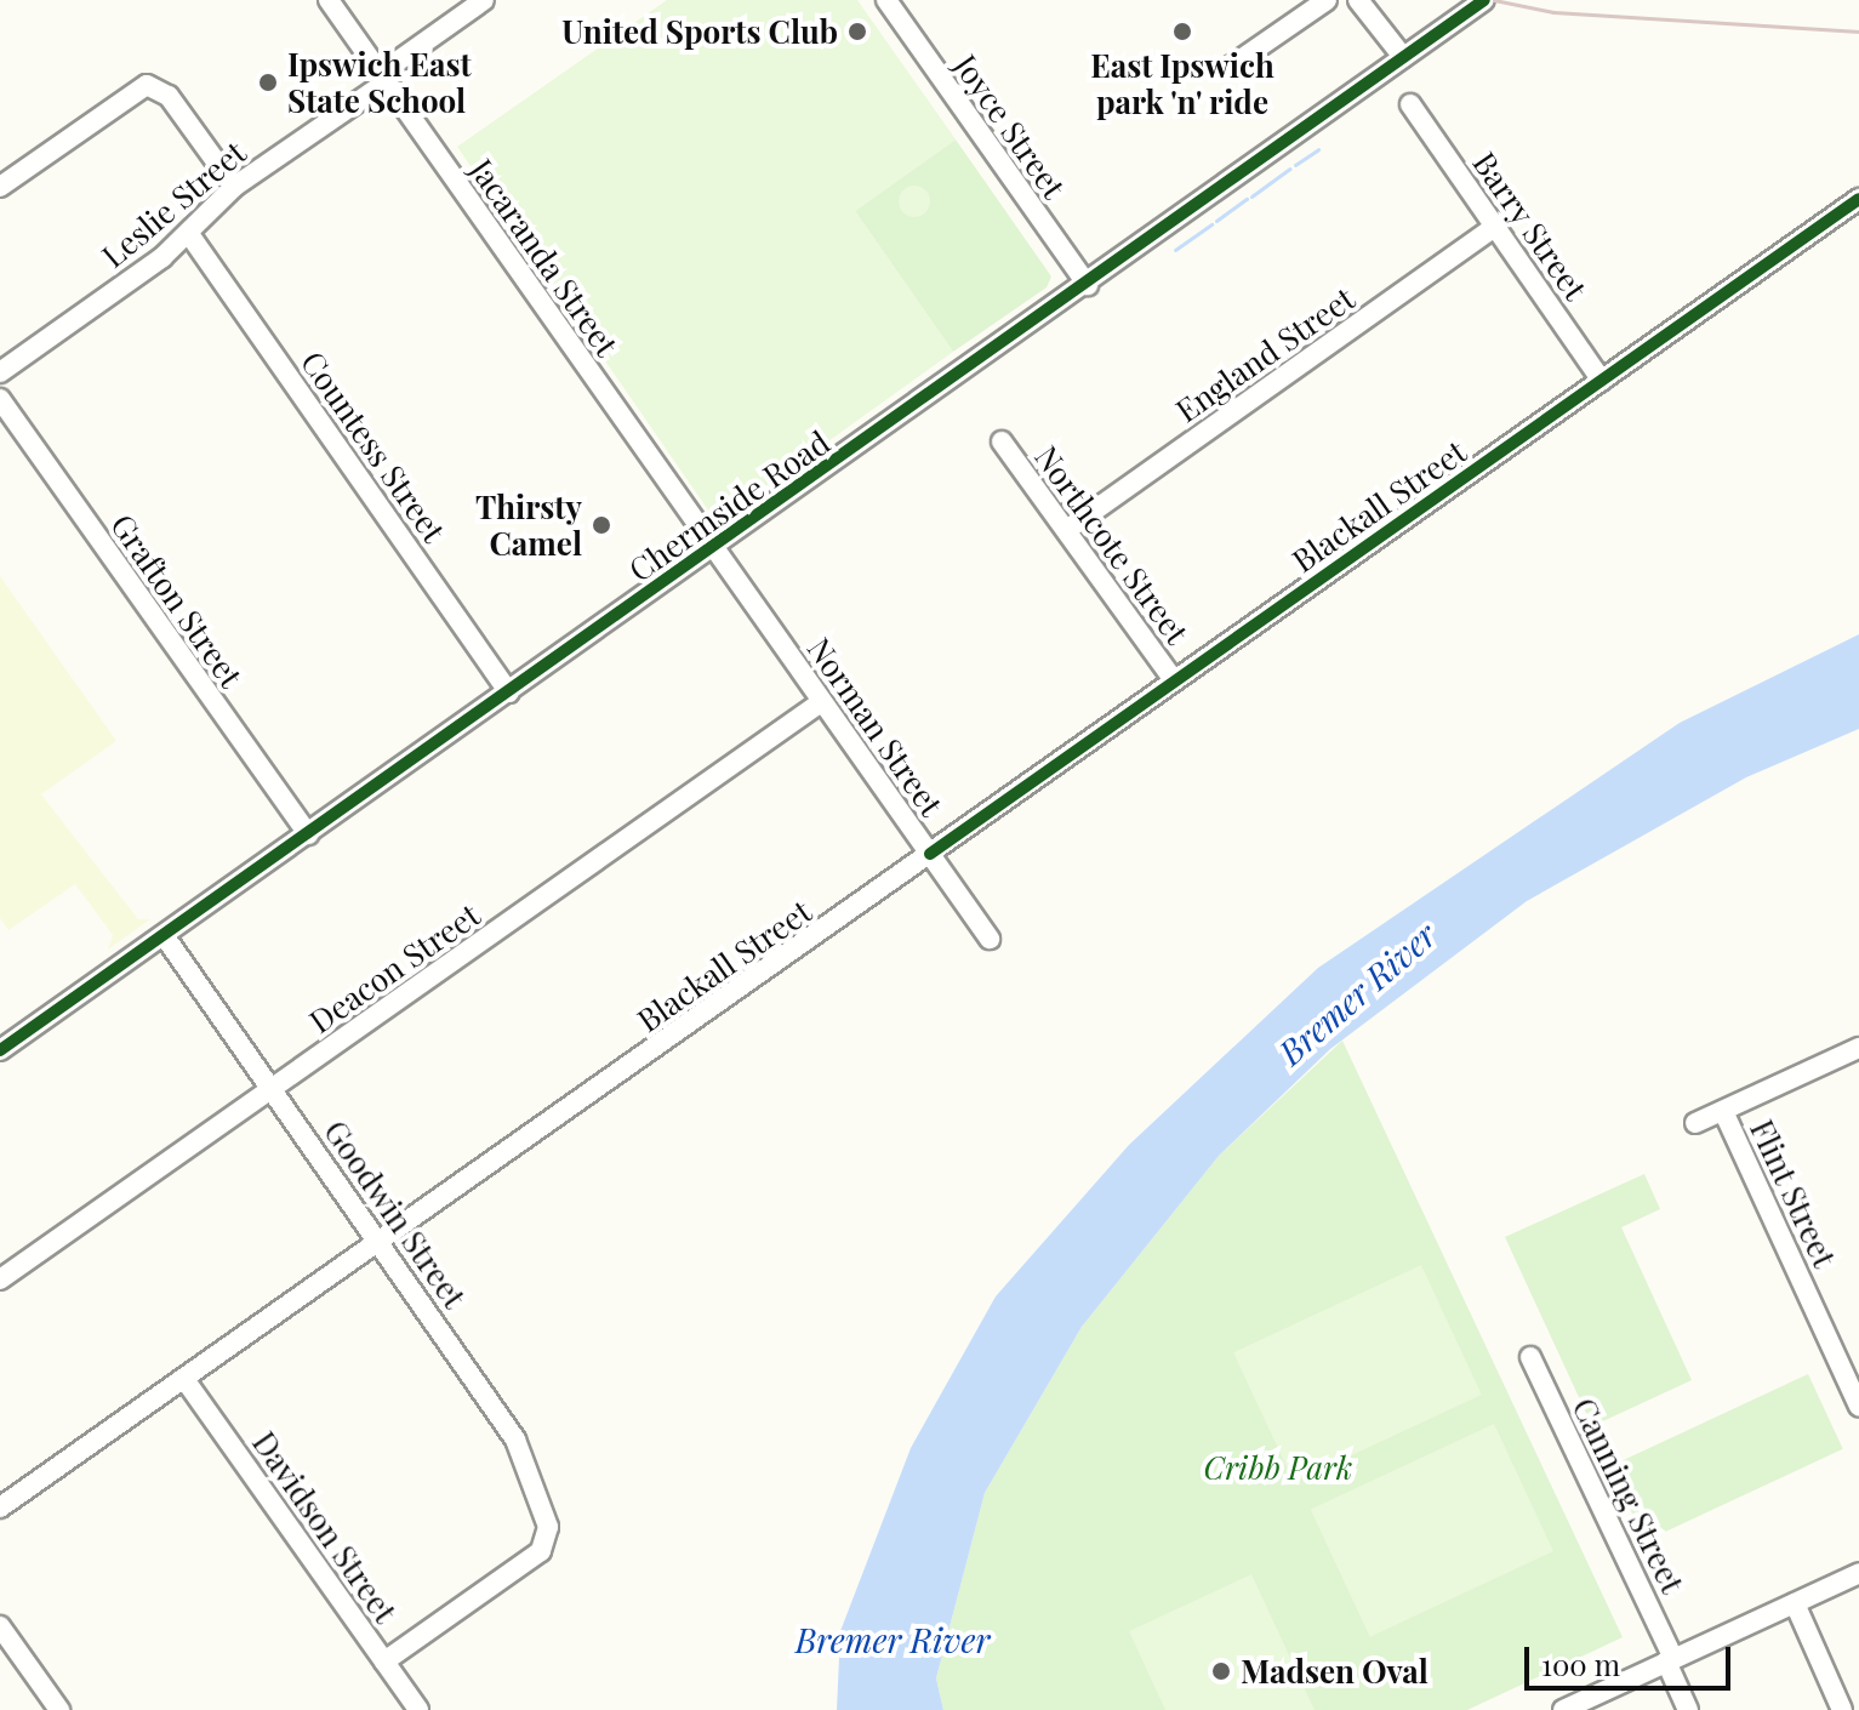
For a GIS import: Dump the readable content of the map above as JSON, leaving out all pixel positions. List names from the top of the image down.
{
  "streets": {
    "street": [
      "Joyce Street",
      "Leslie Street",
      "Barry Street",
      "Jacaranda Street",
      "England Street",
      "Countess Street",
      "Chermside Road",
      "Blackall Street",
      "Northcote Street",
      "Grafton Street",
      "Norman Street",
      "Deacon Street",
      "Flint Street",
      "Goodwin Street",
      "Canning Street",
      "Davidson Street"
    ]
  },
  "crossings": [
    ["Joyce Street", "Chermside Road"],
    ["Leslie Street", "Jacaranda Street"],
    ["Leslie Street", "Countess Street"],
    ["Barry Street", "England Street"],
    ["Barry Street", "Blackall Street"],
    ["Jacaranda Street", "Chermside Road"],
    ["Jacaranda Street", "Norman Street"],
    ["England Street", "Northcote Street"],
    ["Countess Street", "Chermside Road"],
    ["Chermside Road", "Grafton Street"],
    ["Chermside Road", "Norman Street"],
    ["Chermside Road", "Goodwin Street"],
    ["Blackall Street", "Northcote Street"],
    ["Blackall Street", "Norman Street"],
    ["Blackall Street", "Goodwin Street"],
    ["Blackall Street", "Davidson Street"],
    ["Norman Street", "Deacon Street"],
    ["Deacon Street", "Goodwin Street"],
    ["Goodwin Street", "Davidson Street"]
  ],
  "water": ["Bremer River"],
  "parks": ["Cribb Park"],
  "places": [
    "United Sports Club",
    "East Ipswich park 'n' ride",
    "Ipswich East State School",
    "Thirsty Camel",
    "Madsen Oval"
  ],
  "scale_bar": "100 m"
}
